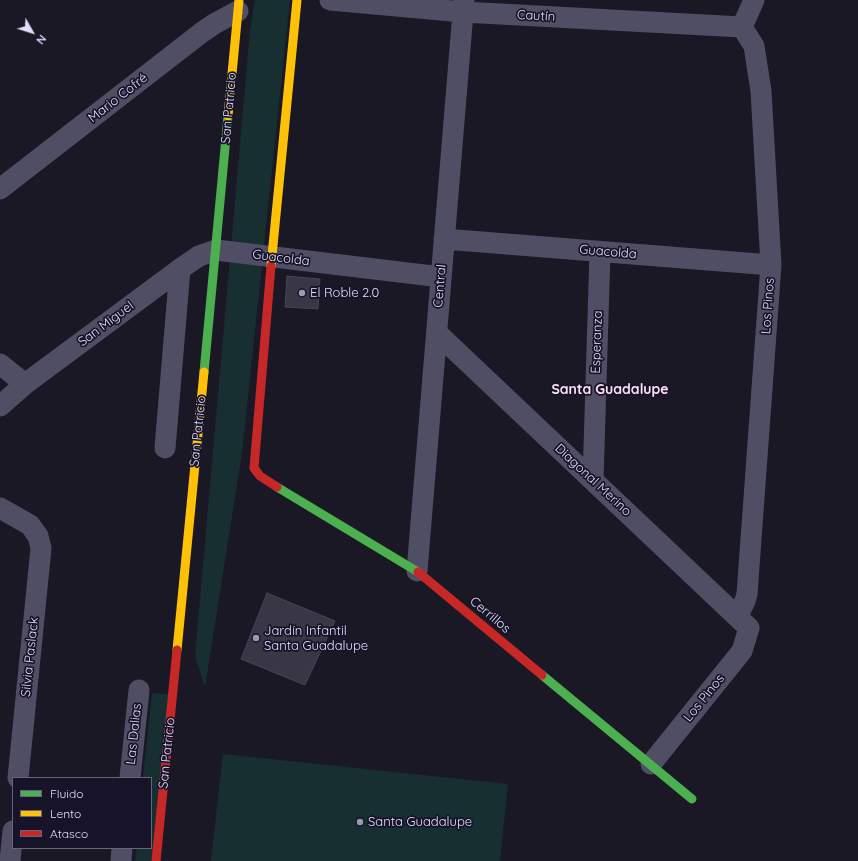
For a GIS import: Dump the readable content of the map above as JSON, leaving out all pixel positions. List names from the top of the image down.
{
  "streets": {
    "main road": ["San Patricio", "Cerrillos"],
    "street": [
      "Cautín",
      "Mario Cofré",
      "Guacolda",
      "Central",
      "Los Pinos",
      "San Miguel",
      "Esperanza",
      "Diagonal Merino",
      "Silvia Paslack",
      "Las Dalias"
    ]
  },
  "crossings": [
    ["Cautín", "Central"],
    ["Cautín", "Los Pinos"],
    ["Mario Cofré", "San Patricio"],
    ["San Patricio", "Guacolda"],
    ["San Patricio", "San Miguel"],
    ["Guacolda", "Central"],
    ["Guacolda", "Los Pinos"],
    ["Guacolda", "San Miguel"],
    ["Guacolda", "Esperanza"],
    ["Guacolda", "Cerrillos"],
    ["Central", "Diagonal Merino"],
    ["Central", "Cerrillos"],
    ["Los Pinos", "Diagonal Merino"],
    ["Los Pinos", "Cerrillos"],
    ["Esperanza", "Diagonal Merino"]
  ],
  "districts": ["Santa Guadalupe"],
  "places": ["El Roble 2.0", "Jardín Infantil Santa Guadalupe", "Santa Guadalupe"],
  "legend": ["Fluido", "Lento", "Atasco"],
  "north": "bottom right"
}
